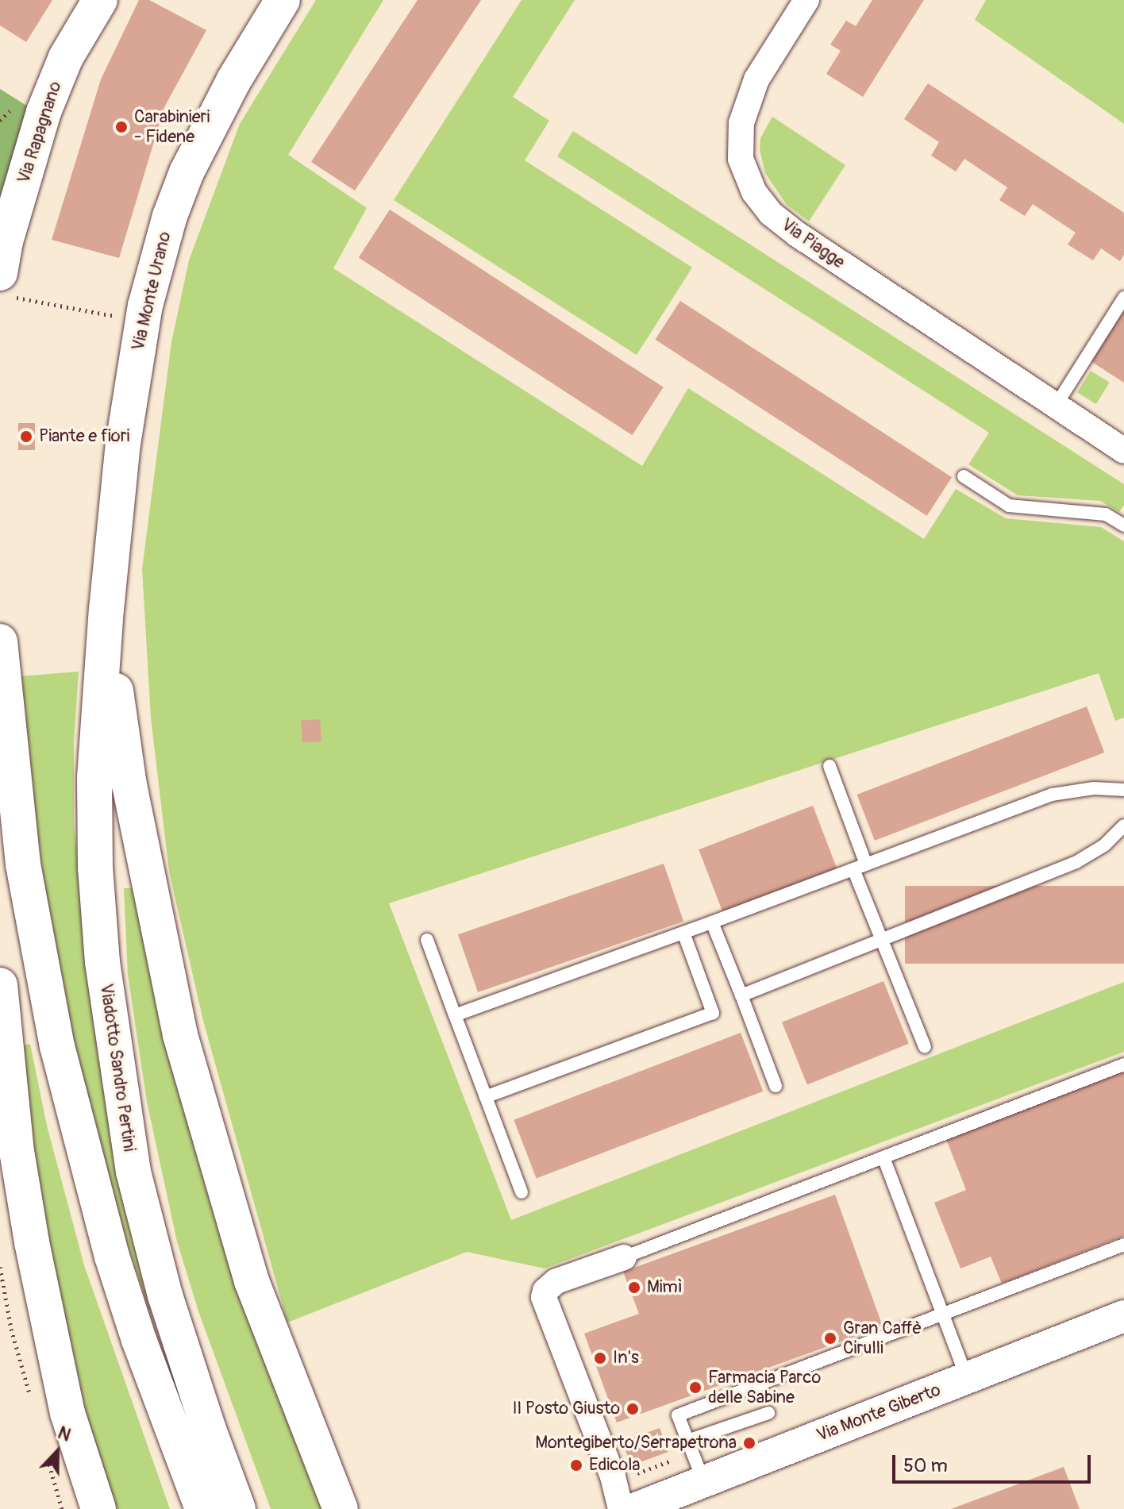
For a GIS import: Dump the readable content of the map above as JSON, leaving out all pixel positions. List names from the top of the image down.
{
  "streets": {
    "main road": ["Via Rapagnano", "Via Monte Urano", "Viadotto Sandro Pertini"],
    "street": ["Via Piagge", "Via Monte Giberto"]
  },
  "crossings": [
    ["Via Monte Urano", "Viadotto Sandro Pertini"]
  ],
  "places": [
    "Carabinieri - Fidene",
    "Piante e fiori",
    "Mimì",
    "Gran Caffè Cirulli",
    "In's",
    "Farmacia Parco delle Sabine",
    "Il Posto Giusto",
    "Montegiberto/Serrapetrona",
    "Edicola"
  ],
  "scale_bar": "50 m",
  "north": "top"
}
